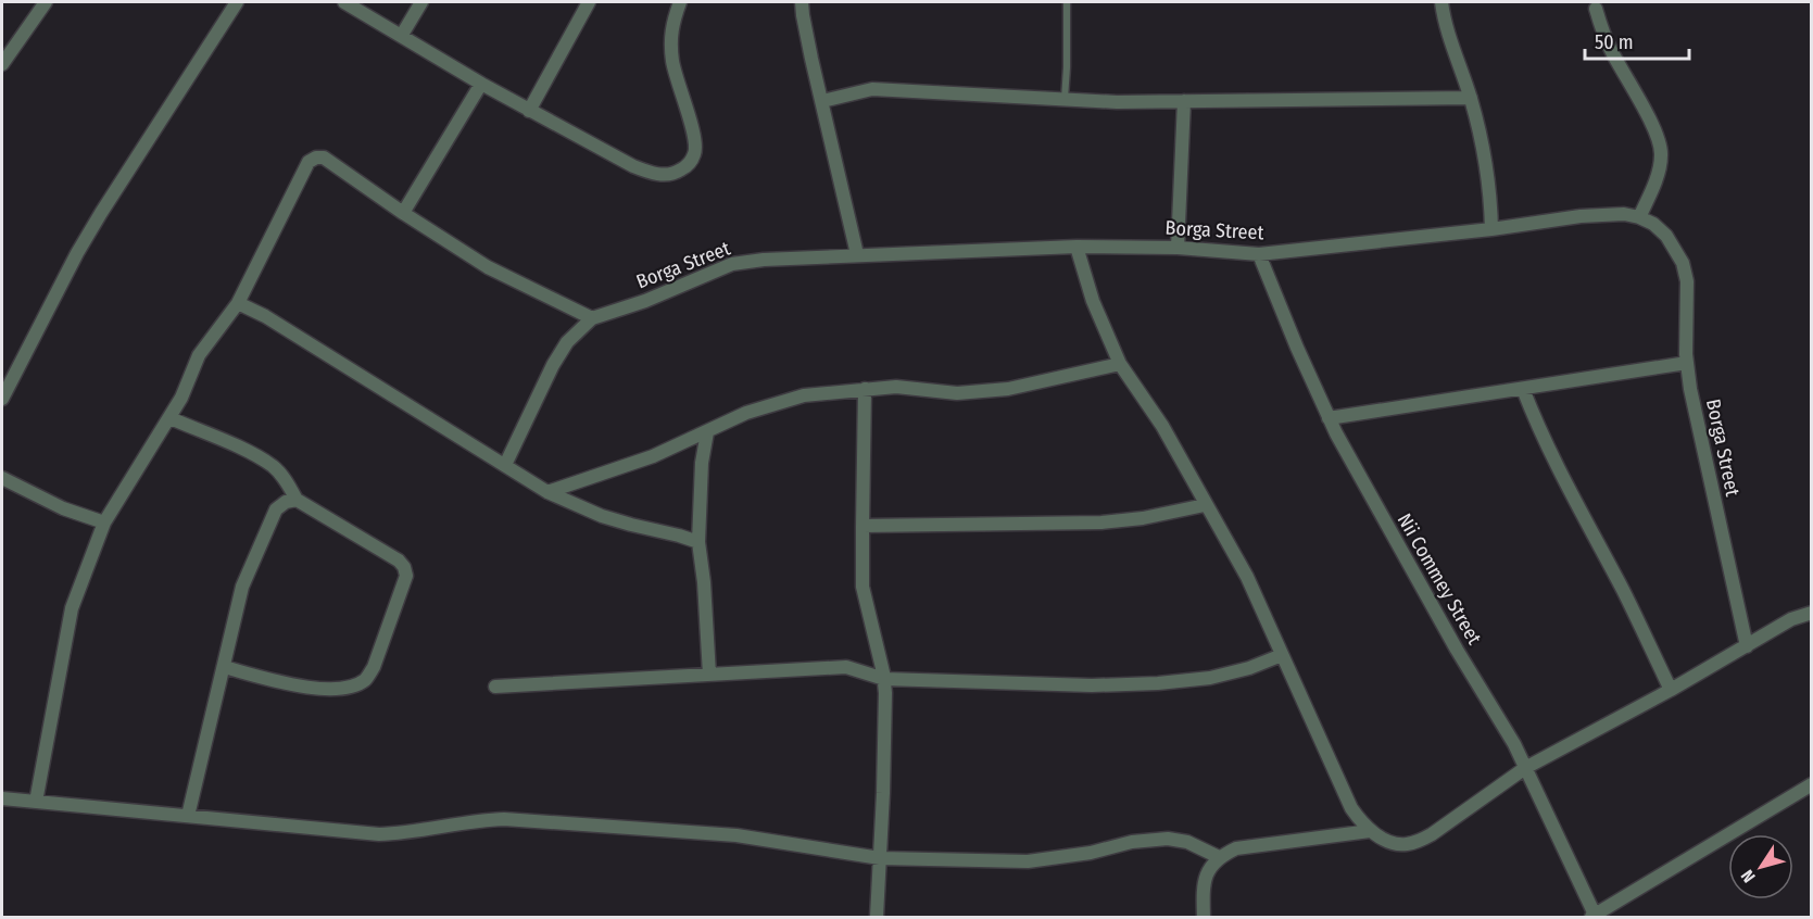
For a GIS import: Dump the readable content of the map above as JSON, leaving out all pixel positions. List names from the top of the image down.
{
  "streets": {
    "street": ["Borga Street", "Nii Commey Street"]
  },
  "crossings": [
    ["Borga Street", "Nii Commey Street"]
  ],
  "scale_bar": "50 m",
  "north": "bottom left"
}
